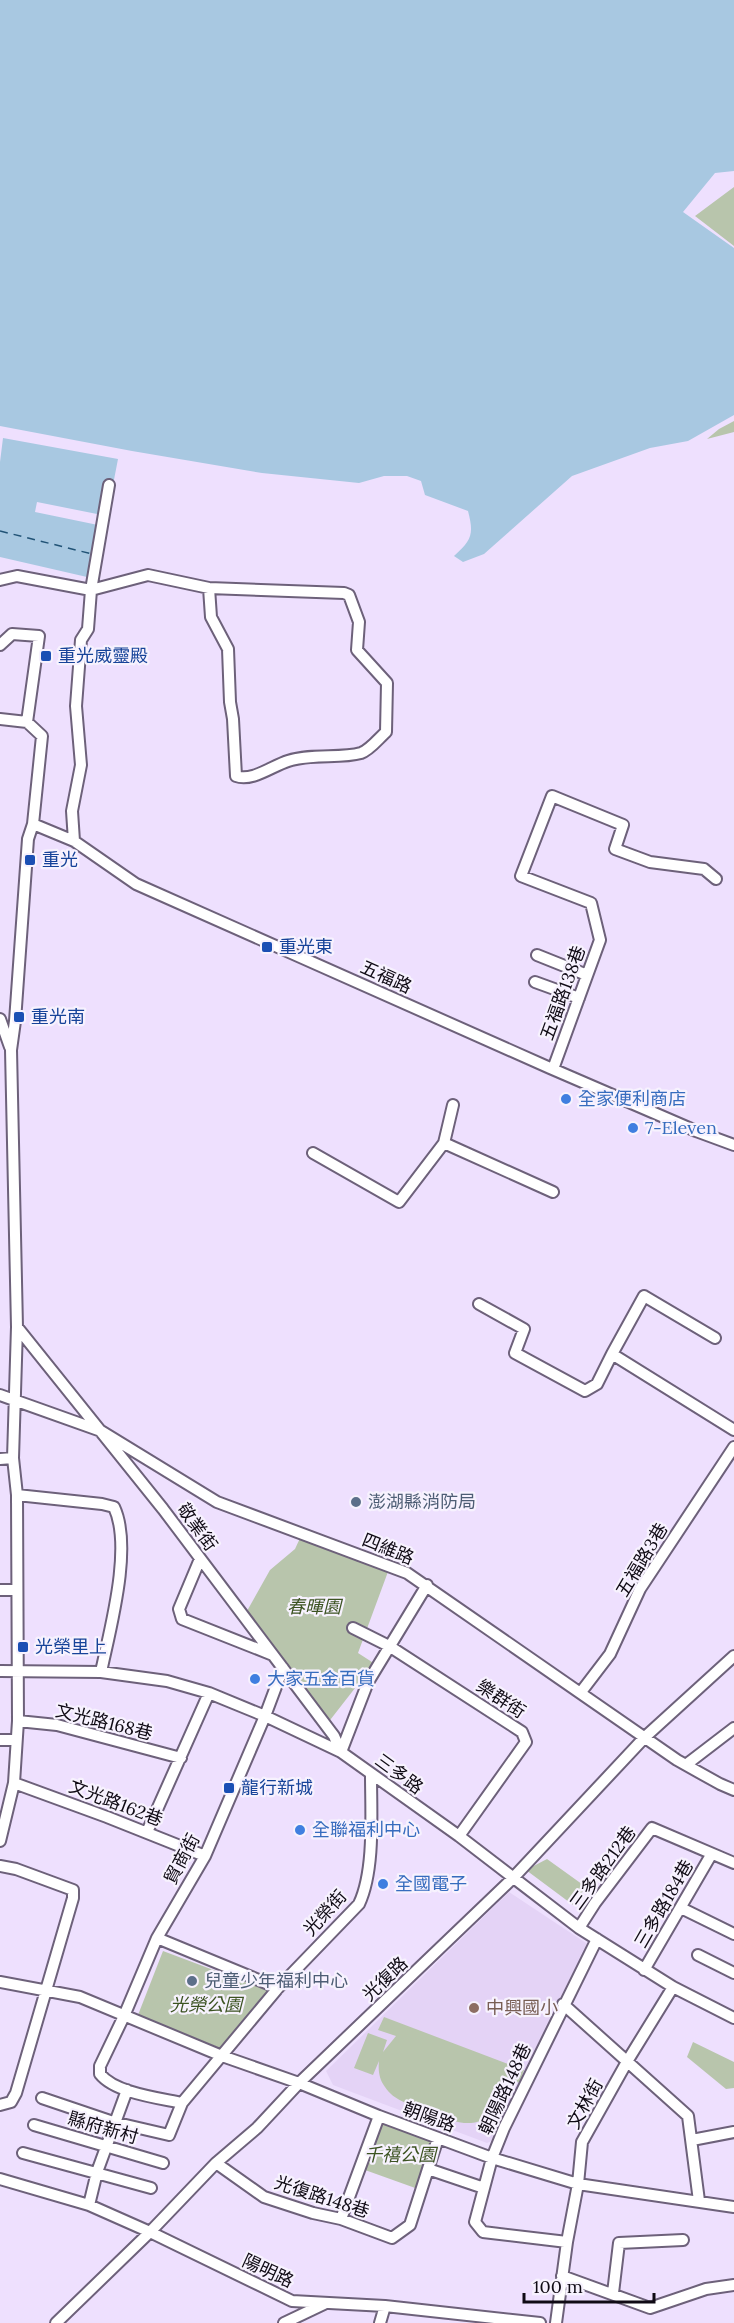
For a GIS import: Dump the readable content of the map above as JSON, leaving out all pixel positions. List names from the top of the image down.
{
  "streets": {
    "street": [
      "五福路",
      "五福路138巷",
      "敬業街",
      "四維路",
      "五福路3巷",
      "樂群街",
      "文光路168巷",
      "三多路",
      "文光路162巷",
      "貿商街",
      "三多路212巷",
      "三多路184巷",
      "光榮街",
      "光復路",
      "朝陽路148巷",
      "文林街",
      "朝陽路",
      "縣府新村",
      "光復路148巷",
      "陽明路"
    ]
  },
  "crossings": [
    ["五福路", "五福路138巷"],
    ["敬業街", "四維路"],
    ["敬業街", "三多路"],
    ["敬業街", "貿商街"],
    ["四維路", "五福路3巷"],
    ["四維路", "光復路"],
    ["樂群街", "三多路"],
    ["三多路", "貿商街"],
    ["三多路", "三多路212巷"],
    ["三多路", "三多路184巷"],
    ["三多路", "光榮街"],
    ["三多路", "光復路"],
    ["三多路", "朝陽路148巷"],
    ["三多路", "文林街"],
    ["文光路162巷", "貿商街"],
    ["貿商街", "朝陽路"],
    ["三多路212巷", "三多路184巷"],
    ["光榮街", "朝陽路"],
    ["光榮街", "縣府新村"],
    ["光復路", "朝陽路"],
    ["光復路", "光復路148巷"],
    ["光復路", "陽明路"],
    ["朝陽路148巷", "文林街"],
    ["朝陽路148巷", "朝陽路"],
    ["文林街", "朝陽路"]
  ],
  "parks": ["春暉園", "光榮公園", "千禧公園"],
  "places": {
    "transit": [
      "重光威靈殿",
      "重光",
      "重光東",
      "重光南",
      "光榮里上",
      "龍行新城"
    ],
    "other": [
      "全家便利商店",
      "7-Eleven",
      "澎湖縣消防局",
      "大家五金百貨",
      "全聯福利中心",
      "全國電子",
      "兒童少年福利中心",
      "中興國小"
    ]
  },
  "scale_bar": "100 m"
}
